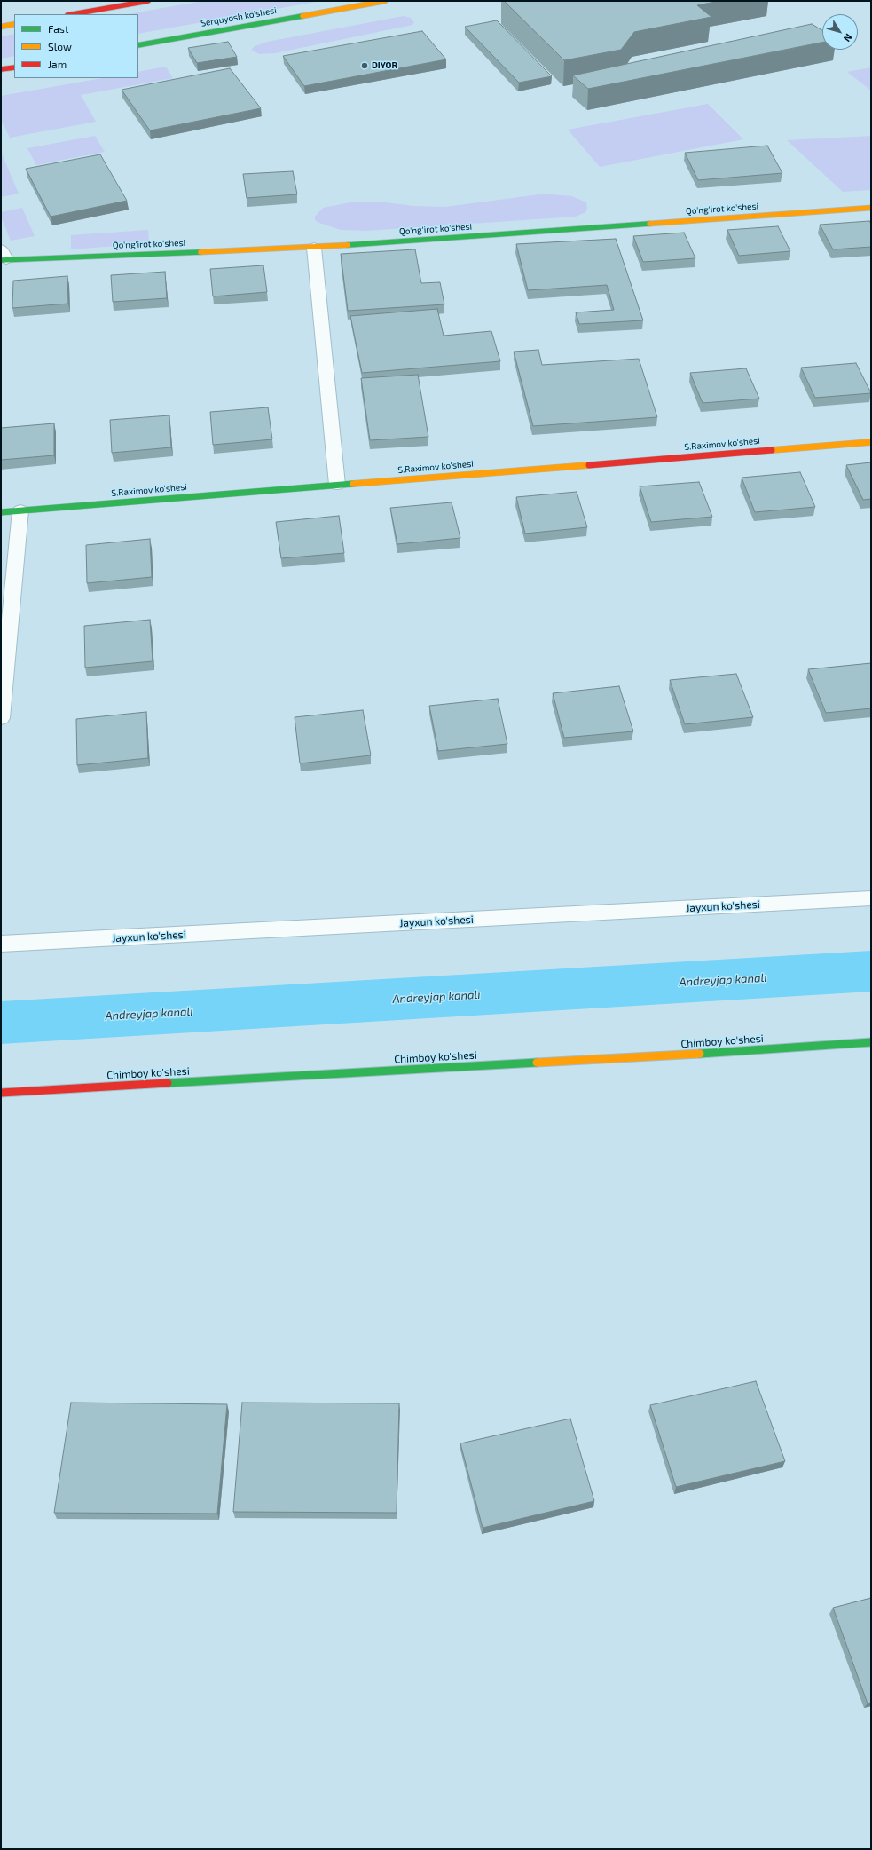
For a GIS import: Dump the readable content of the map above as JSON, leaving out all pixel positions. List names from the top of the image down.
{
  "streets": {
    "street": [
      "Serquyosh ko'shesi",
      "Qo'ng'irot ko'shesi",
      "S.Raximov ko'shesi",
      "Jayxun ko'shesi",
      "Chimboy ko'shesi"
    ]
  },
  "water": ["Andreyjap kanalı"],
  "places": ["DIYOR"],
  "legend": ["Fast", "Slow", "Jam"],
  "north": "bottom right"
}
